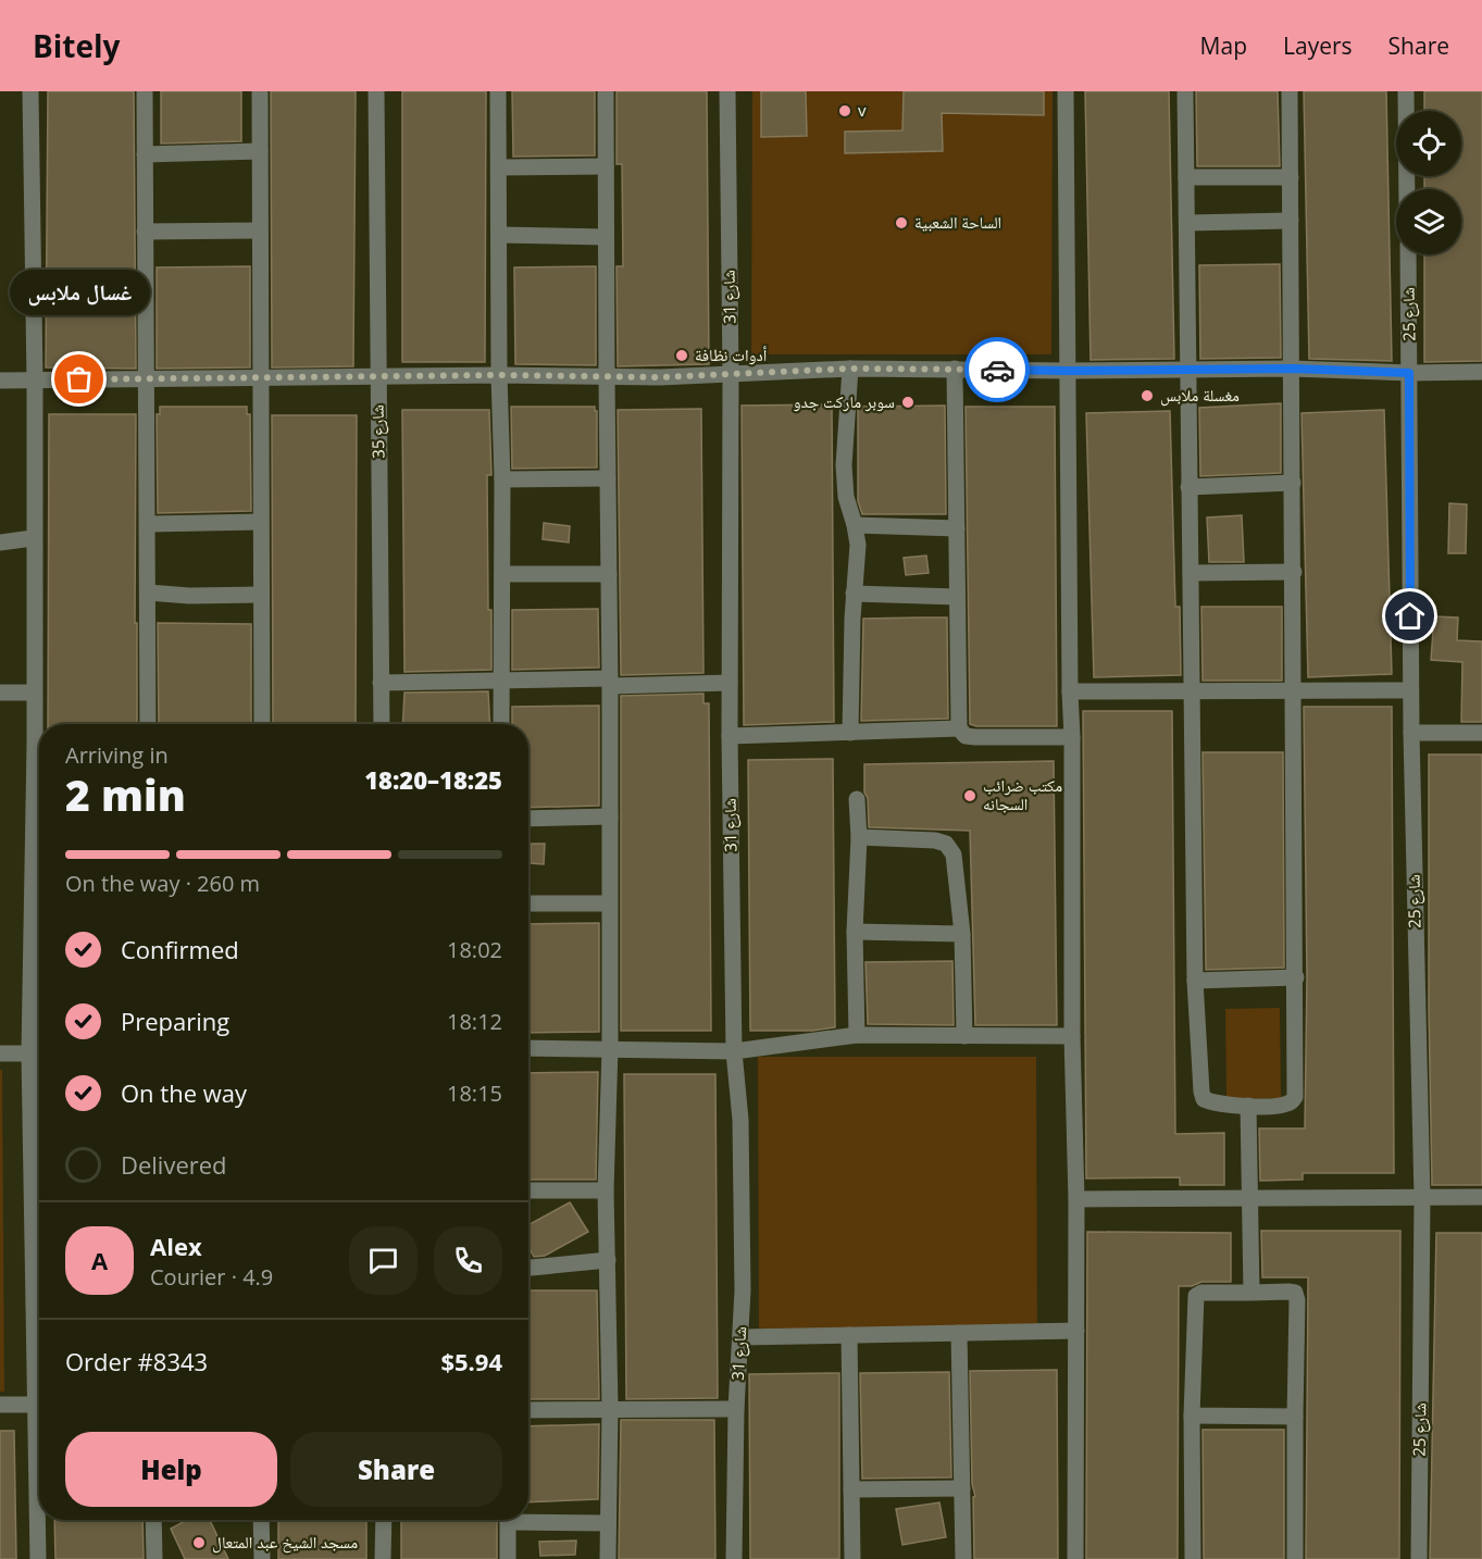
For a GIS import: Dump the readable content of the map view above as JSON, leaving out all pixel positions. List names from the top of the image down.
{
  "streets": {
    "street": ["شارع 31", "شارع 25", "شارع 35"]
  },
  "places": [
    "v",
    "الساحة الشعبية",
    "أدوات نظافة",
    "غسال ملابس",
    "مغسلة ملابس",
    "سوبر ماركت جدو",
    "مكتب ضرائب السجانه",
    "مسجد الشيخ عبد المتعال"
  ],
  "page": {
    "header": "Bitely",
    "nav": ["Map", "Layers", "Share"],
    "bubble": "غسال ملابس",
    "heading": ["2 min", "Arriving in", "18:20–18:25"],
    "panel": [
      "Alex",
      "Courier · 4.9",
      "Order #8343",
      "$5.94"
    ],
    "bar": "On the way · 260 m",
    "list": [
      ["Confirmed", "18:02"],
      ["Preparing", "18:12"],
      ["On the way", "18:15"],
      "Delivered"
    ],
    "round": "A",
    "buttons": ["Help", "Share"]
  }
}
